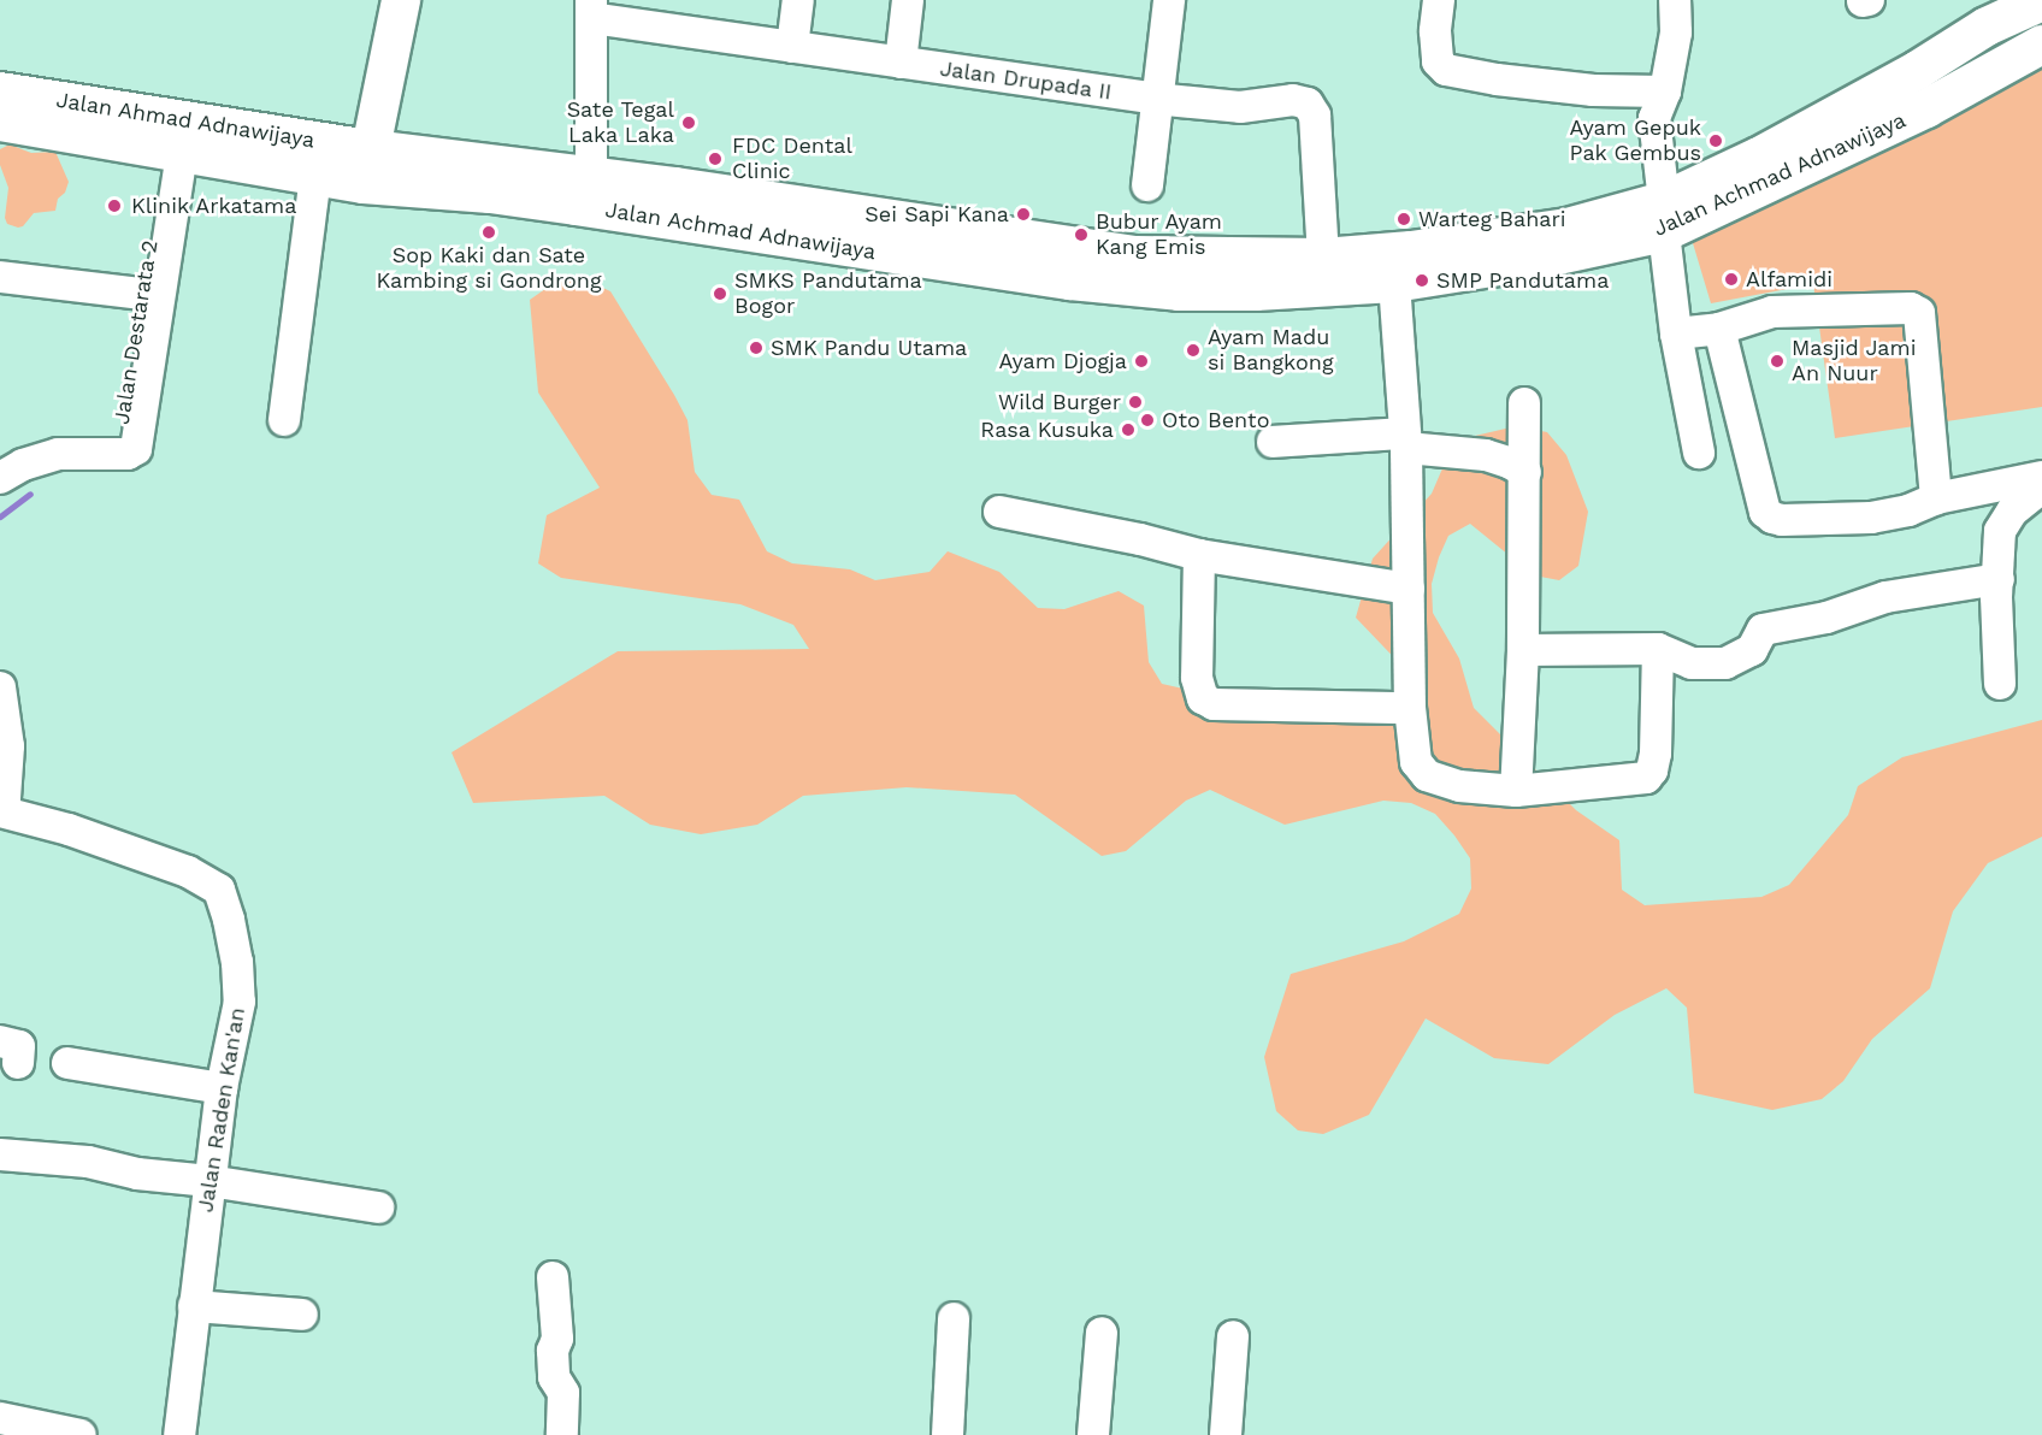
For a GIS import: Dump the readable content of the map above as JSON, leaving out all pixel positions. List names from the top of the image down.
{
  "streets": {
    "main road": ["Jalan Ahmad Adnawijaya", "Jalan Achmad Adnawijaya"],
    "street": ["Jalan Drupada II", "Jalan Destarata 2", "Jalan Raden Kan'an"]
  },
  "crossings": [
    ["Jalan Drupada II", "Jalan Achmad Adnawijaya"],
    ["Jalan Ahmad Adnawijaya", "Jalan Achmad Adnawijaya"],
    ["Jalan Ahmad Adnawijaya", "Jalan Destarata 2"]
  ],
  "places": [
    "Sate Tegal Laka Laka",
    "Ayam Gepuk Pak Gembus",
    "FDC Dental Clinic",
    "Klinik Arkatama",
    "Sei Sapi Kana",
    "Warteg Bahari",
    "Sop Kaki dan Sate Kambing si Gondrong",
    "Bubur Ayam Kang Emis",
    "Alfamidi",
    "SMP Pandutama",
    "SMKS Pandutama Bogor",
    "SMK Pandu Utama",
    "Ayam Madu si Bangkong",
    "Ayam Djogja",
    "Masjid Jami An Nuur",
    "Wild Burger",
    "Oto Bento",
    "Rasa Kusuka"
  ]
}
